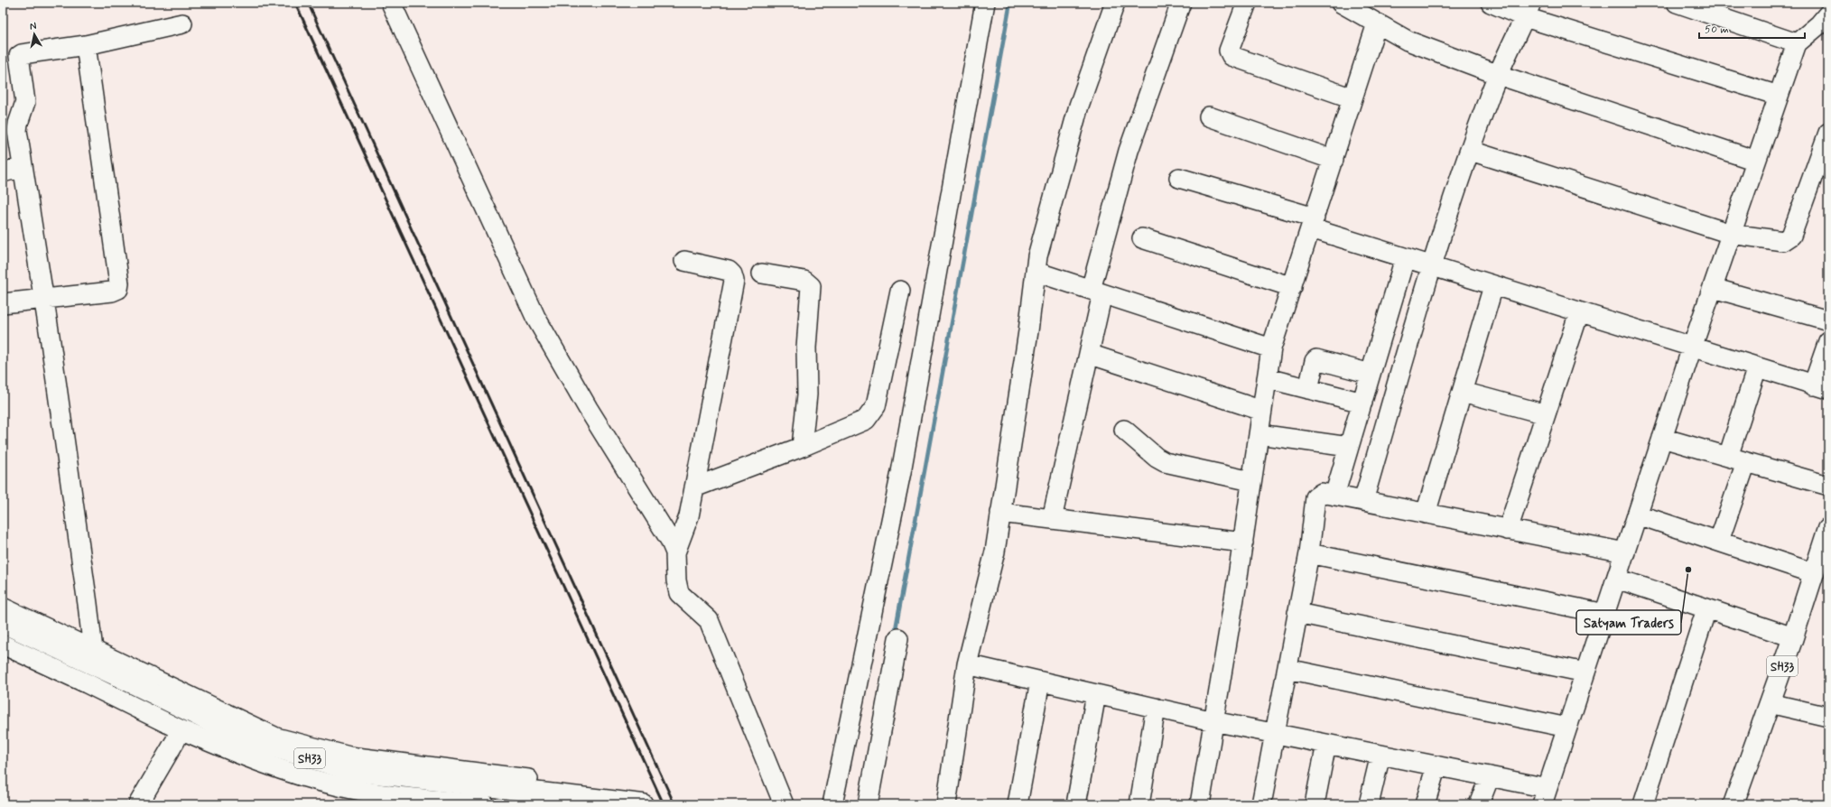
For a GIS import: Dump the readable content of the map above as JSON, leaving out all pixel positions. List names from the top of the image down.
{
  "streets": {
    "main road": ["SH33"]
  },
  "places": ["Satyam Traders"],
  "scale_bar": "50 m",
  "north": "top"
}
